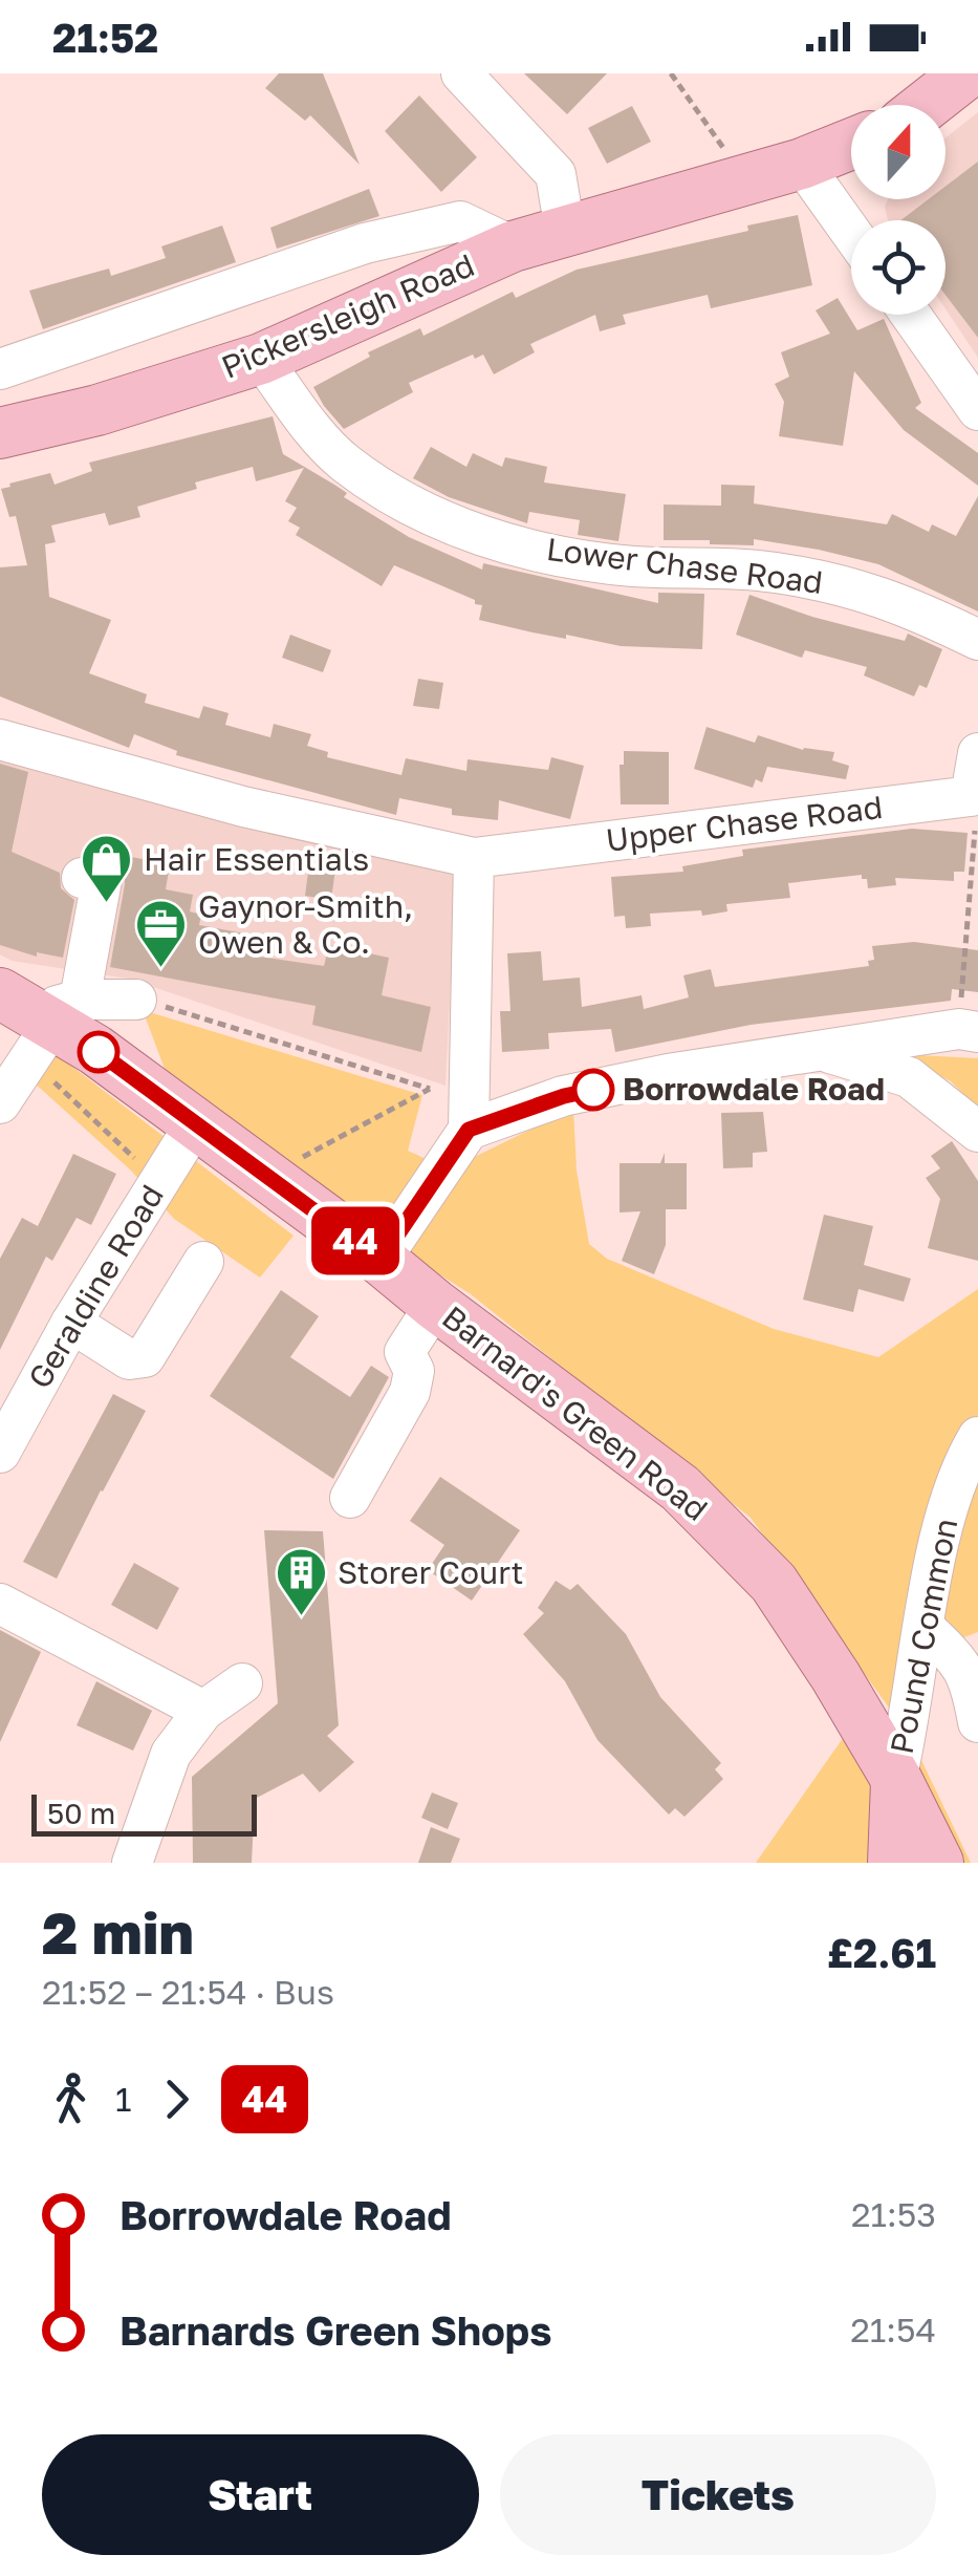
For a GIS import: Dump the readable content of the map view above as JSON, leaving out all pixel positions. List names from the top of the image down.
{
  "streets": {
    "main road": ["Pickersleigh Road", "Barnard's Green Road"],
    "street": [
      "Lower Chase Road",
      "Upper Chase Road",
      "Geraldine Road",
      "Pound Common"
    ]
  },
  "crossings": [
    ["Pickersleigh Road", "Lower Chase Road"],
    ["Geraldine Road", "Barnard's Green Road"],
    ["Barnard's Green Road", "Pound Common"]
  ],
  "places": {
    "shop": ["Hair Essentials"],
    "office": ["Gaynor-Smith, Owen & Co."],
    "other": ["Borrowdale Road"],
    "building": ["Storer Court"]
  },
  "lines": ["bus line 44"],
  "scale_bar": "50 m",
  "north": "top",
  "page": {
    "status": "21:52",
    "on_map": "44",
    "scale": "50 m",
    "heading": ["2 min", "21:52 – 21:54 · Bus", "£2.61"],
    "legs": ["1", "44"],
    "list": [
      {
        "name": "Borrowdale Road",
        "value": "21:53"
      },
      {
        "name": "Barnards Green Shops",
        "value": "21:54"
      }
    ],
    "buttons": ["Start", "Tickets"]
  }
}
